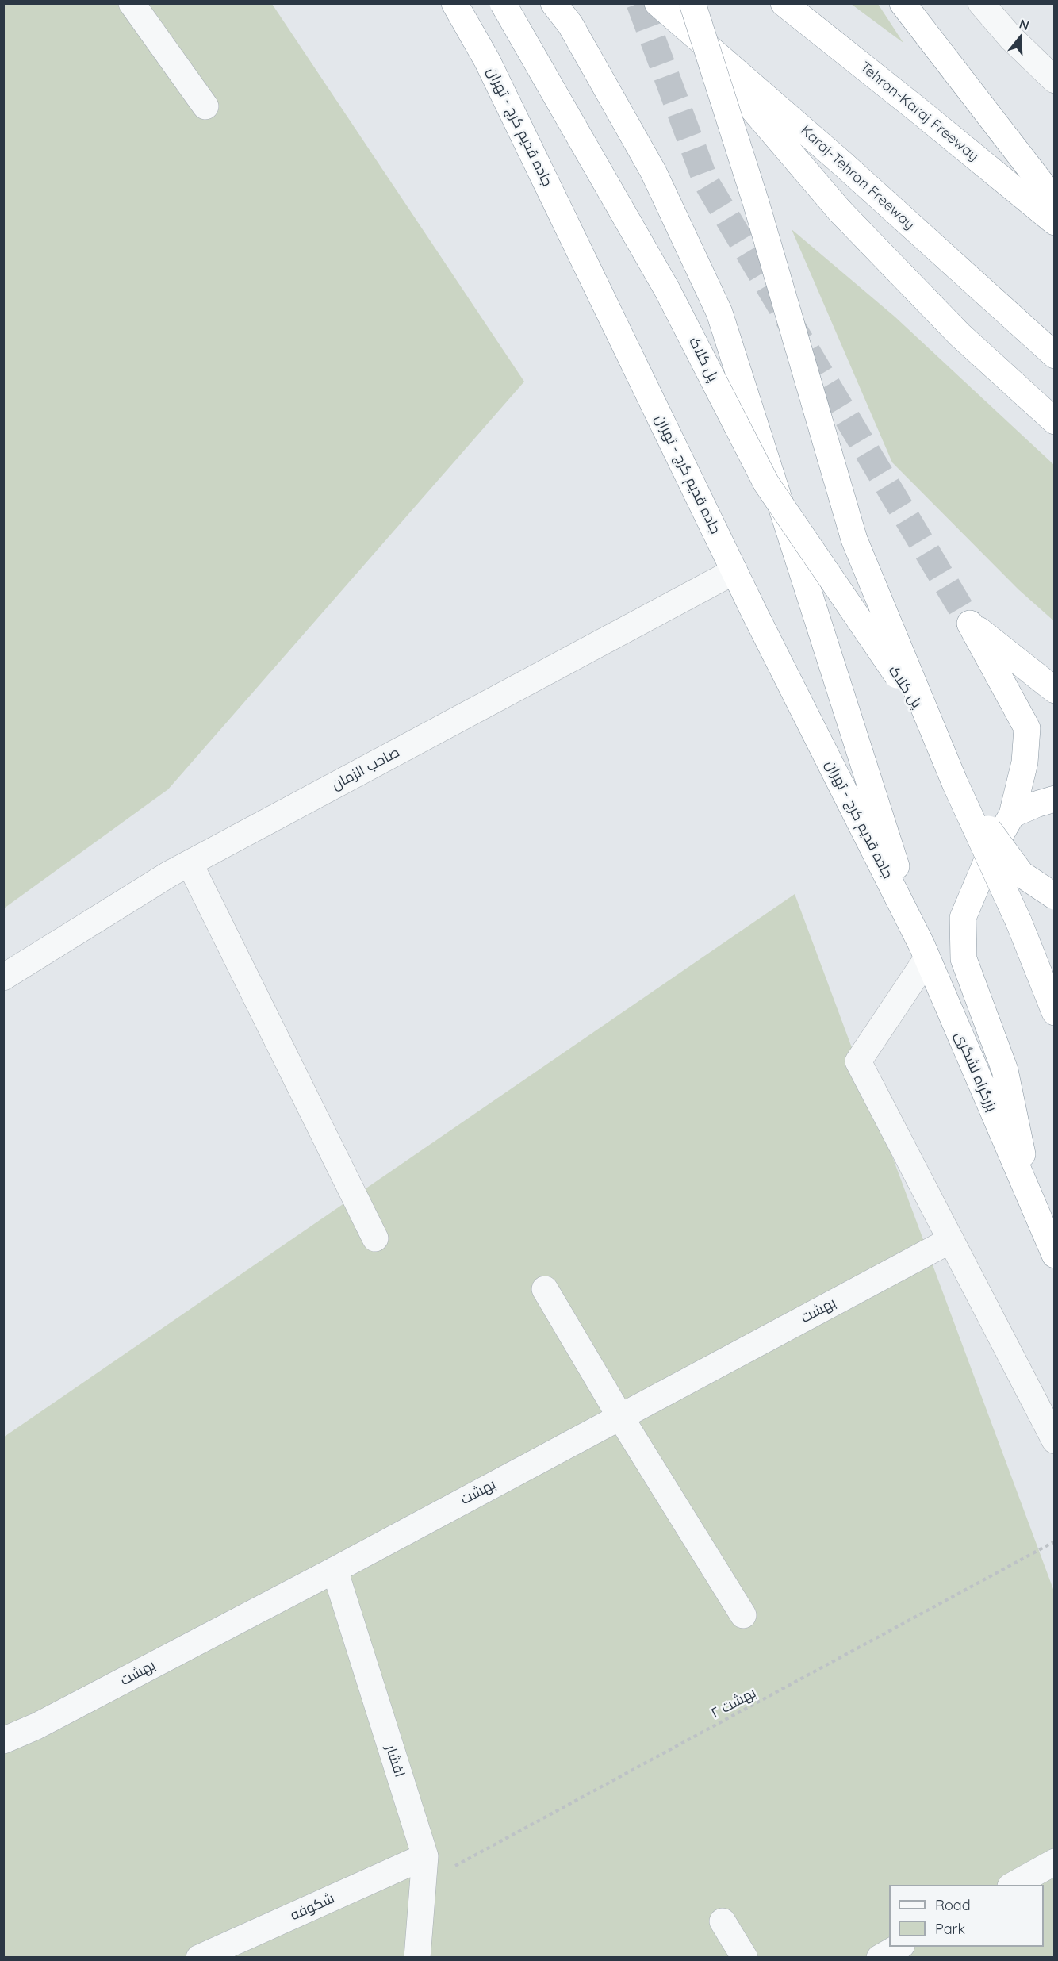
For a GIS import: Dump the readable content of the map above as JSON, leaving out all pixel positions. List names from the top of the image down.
{
  "streets": {
    "highway": [
      "Tehran-Karaj Freeway",
      "جاده قدیم کرج - تهران",
      "Karaj-Tehran Freeway",
      "پل کلاک",
      "بزرگراه لشگری"
    ],
    "street": [
      "صاحب الزمان",
      "بهشت",
      "افشار",
      "شکوفه"
    ],
    "path": ["بهشت ۲"]
  },
  "crossings": [
    ["جاده قدیم کرج - تهران", "صاحب الزمان"],
    ["جاده قدیم کرج - تهران", "بزرگراه لشگری"],
    ["Karaj-Tehran Freeway", "پل کلاک"],
    ["بهشت", "افشار"],
    ["بهشت ۲", "افشار"],
    ["افشار", "شکوفه"]
  ],
  "legend": ["Road", "Park"],
  "north": "top"
}
